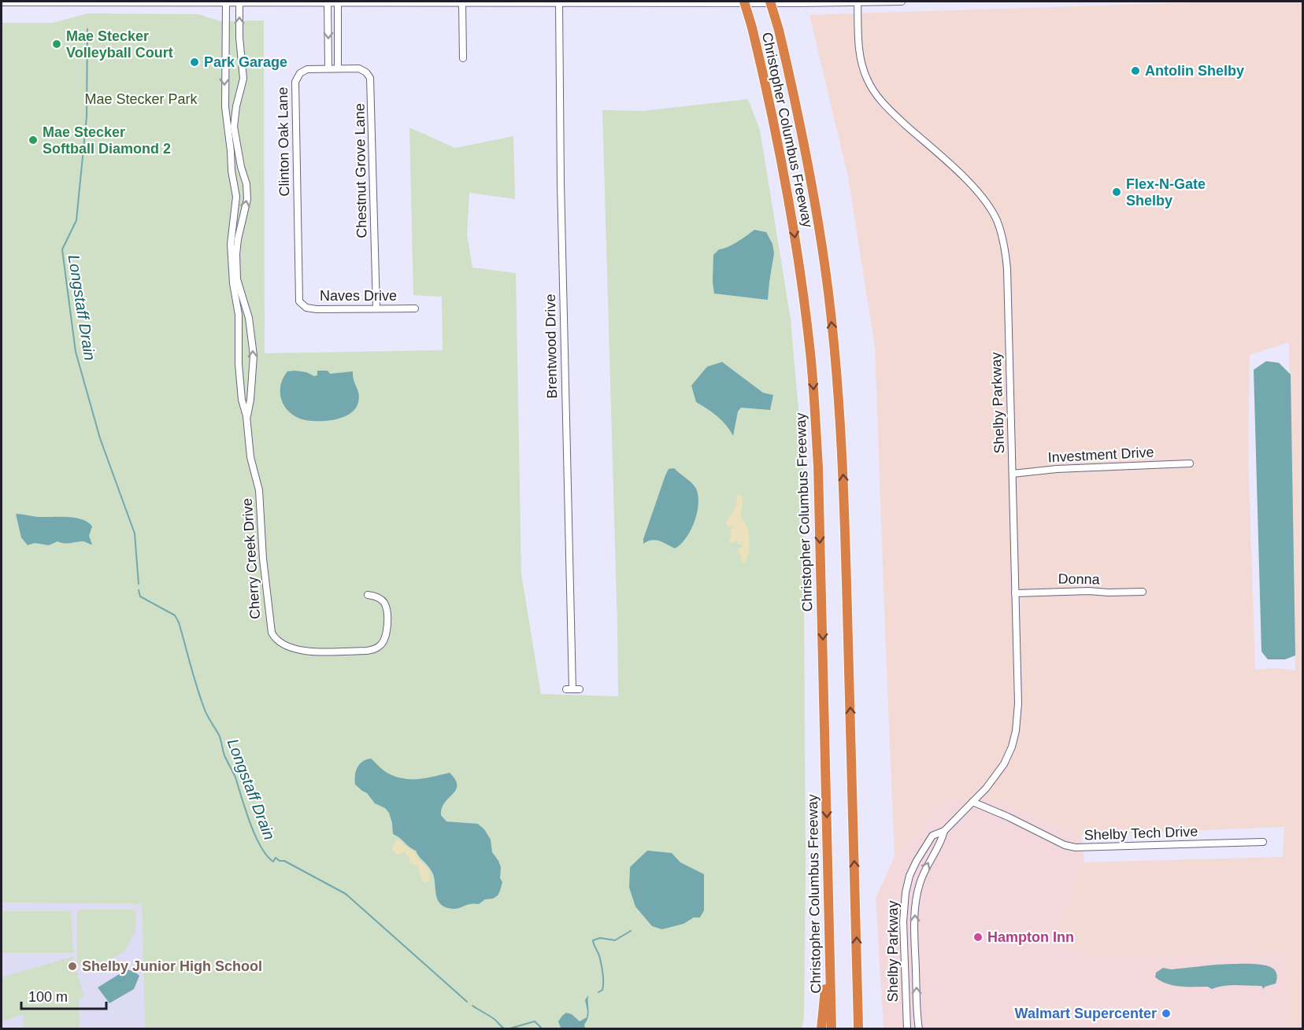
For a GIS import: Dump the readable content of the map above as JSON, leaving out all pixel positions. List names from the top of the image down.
{
  "streets": {
    "highway": ["Christopher Columbus Freeway"],
    "street": [
      "Clinton Oak Lane",
      "Chestnut Grove Lane",
      "Naves Drive",
      "Brentwood Drive",
      "Shelby Parkway",
      "Investment Drive",
      "Cherry Creek Drive",
      "Donna",
      "Shelby Tech Drive"
    ]
  },
  "crossings": [
    ["Clinton Oak Lane", "Chestnut Grove Lane"],
    ["Clinton Oak Lane", "Naves Drive"],
    ["Chestnut Grove Lane", "Naves Drive"],
    ["Shelby Parkway", "Investment Drive"],
    ["Shelby Parkway", "Donna"],
    ["Shelby Parkway", "Shelby Tech Drive"]
  ],
  "water": ["Longstaff Drain"],
  "parks": ["Mae Stecker Park"],
  "places": [
    "Mae Stecker Volleyball Court",
    "Park Garage",
    "Antolin Shelby",
    "Mae Stecker Softball Diamond 2",
    "Flex-N-Gate Shelby",
    "Hampton Inn",
    "Shelby Junior High School",
    "Walmart Supercenter"
  ],
  "scale_bar": "100 m"
}
